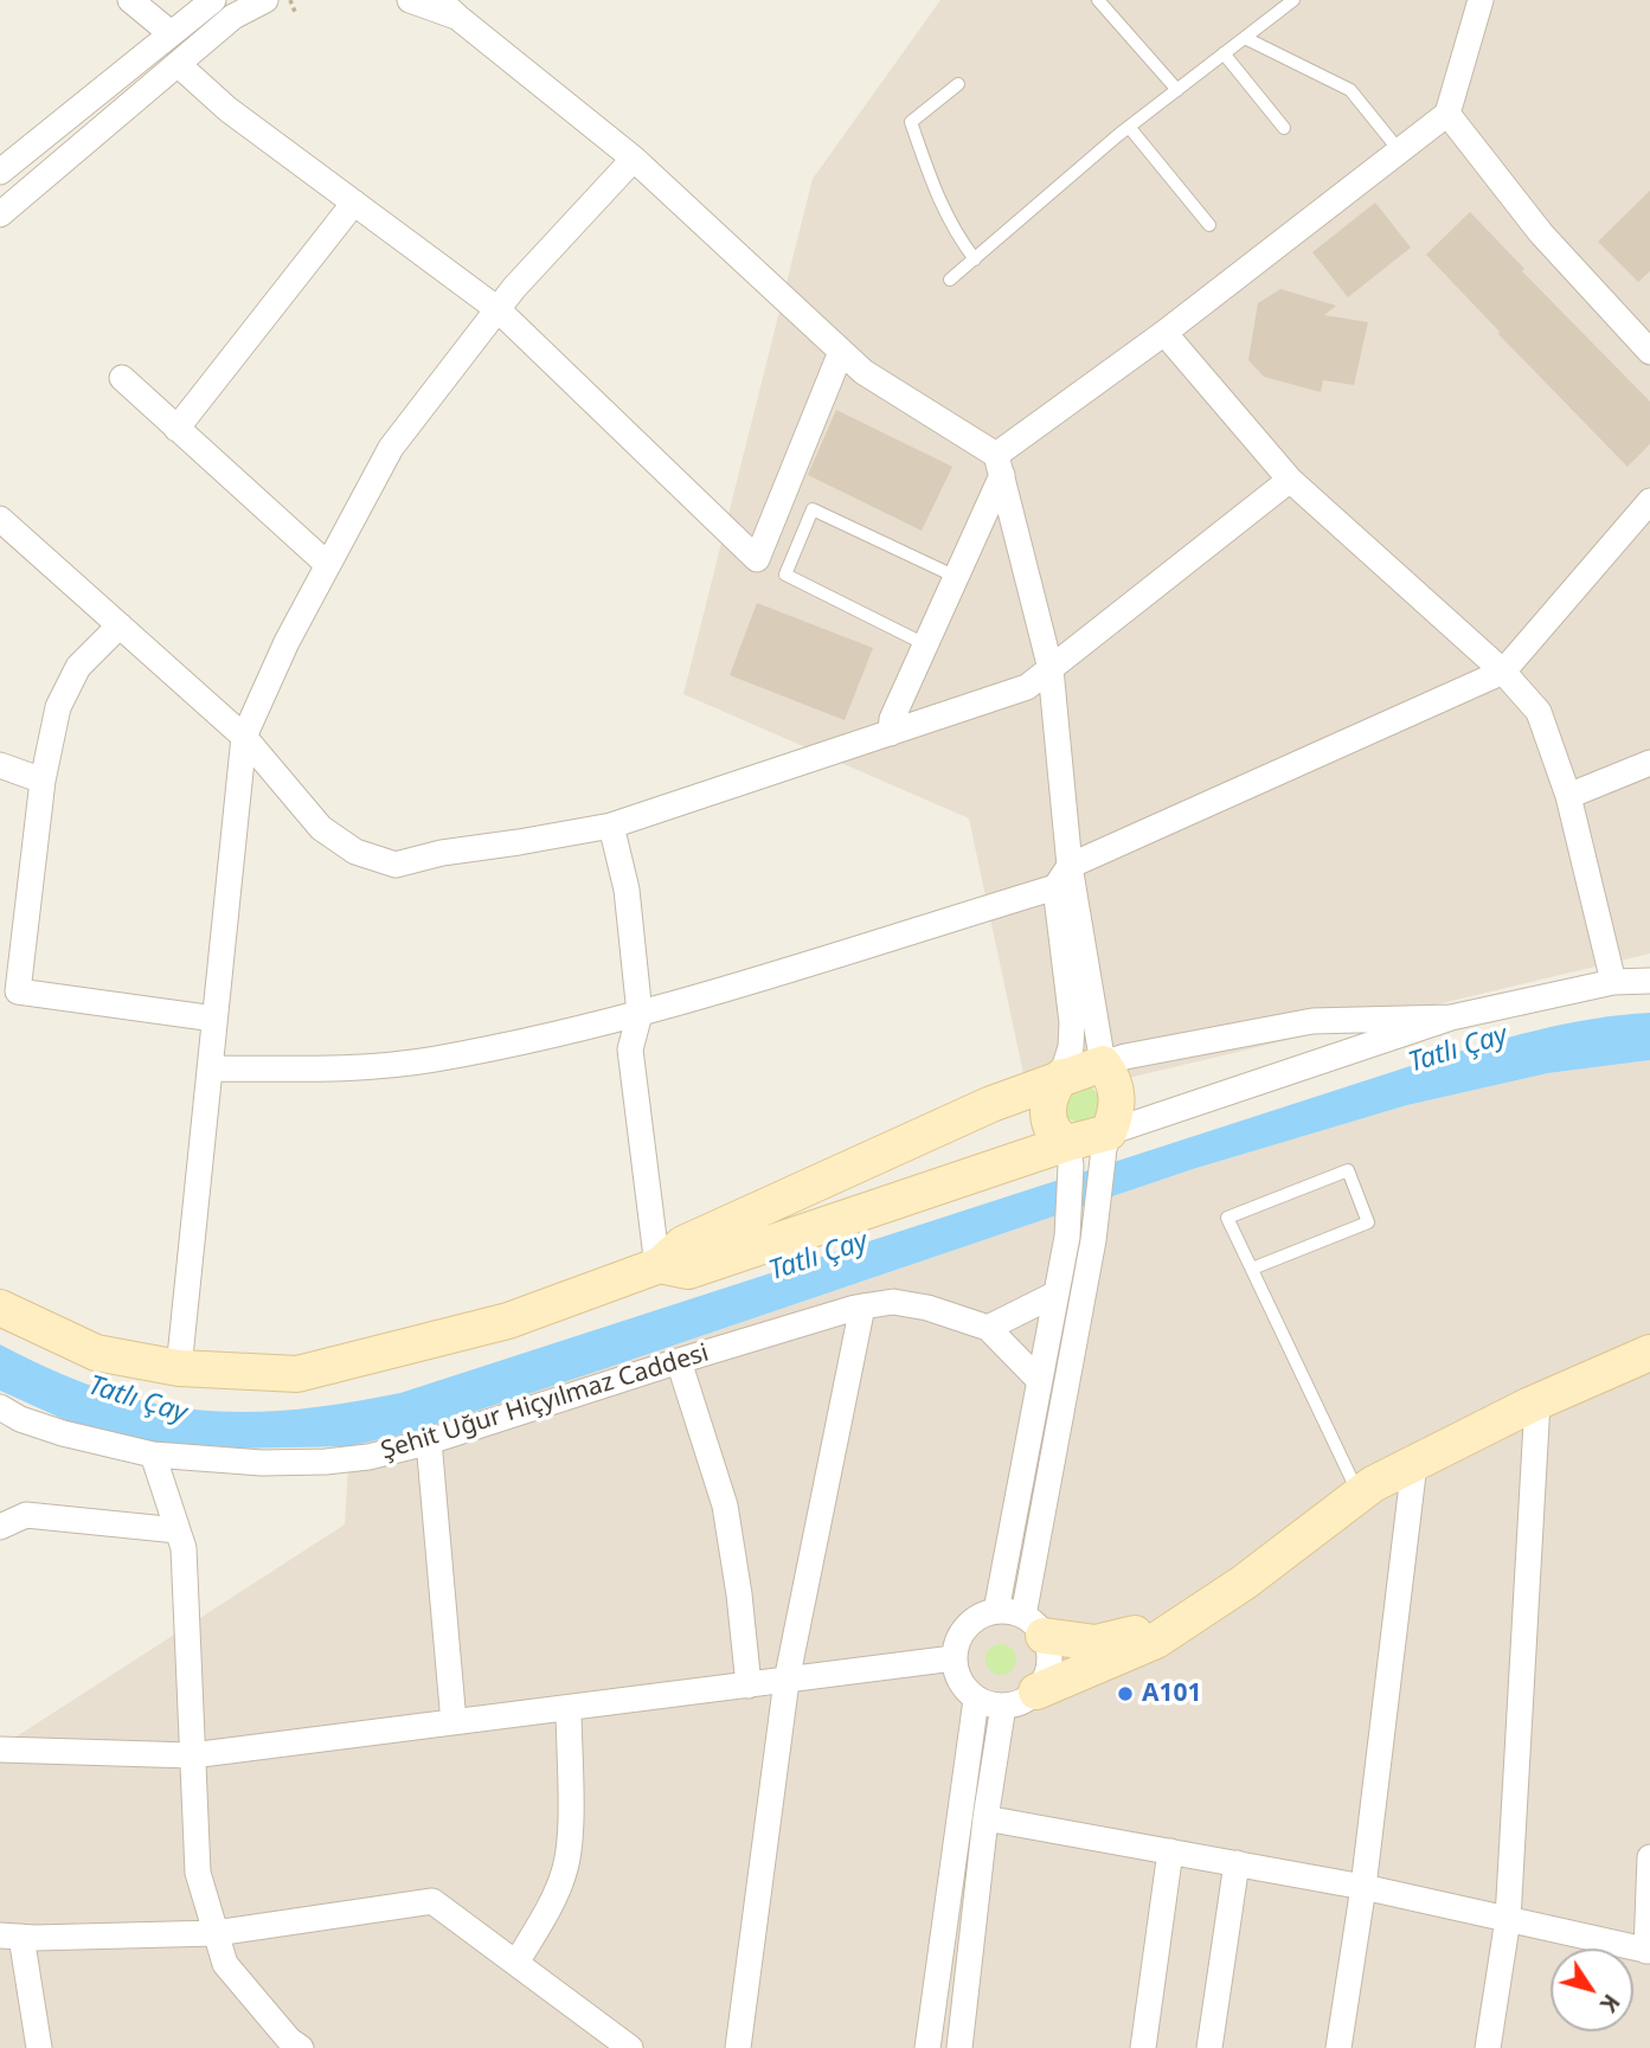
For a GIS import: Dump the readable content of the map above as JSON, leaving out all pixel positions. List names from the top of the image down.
{
  "streets": {
    "street": ["Şehit Uğur Hiçyılmaz Caddesi"]
  },
  "water": ["Tatlı Çay"],
  "places": ["A101"],
  "north": "bottom right"
}
